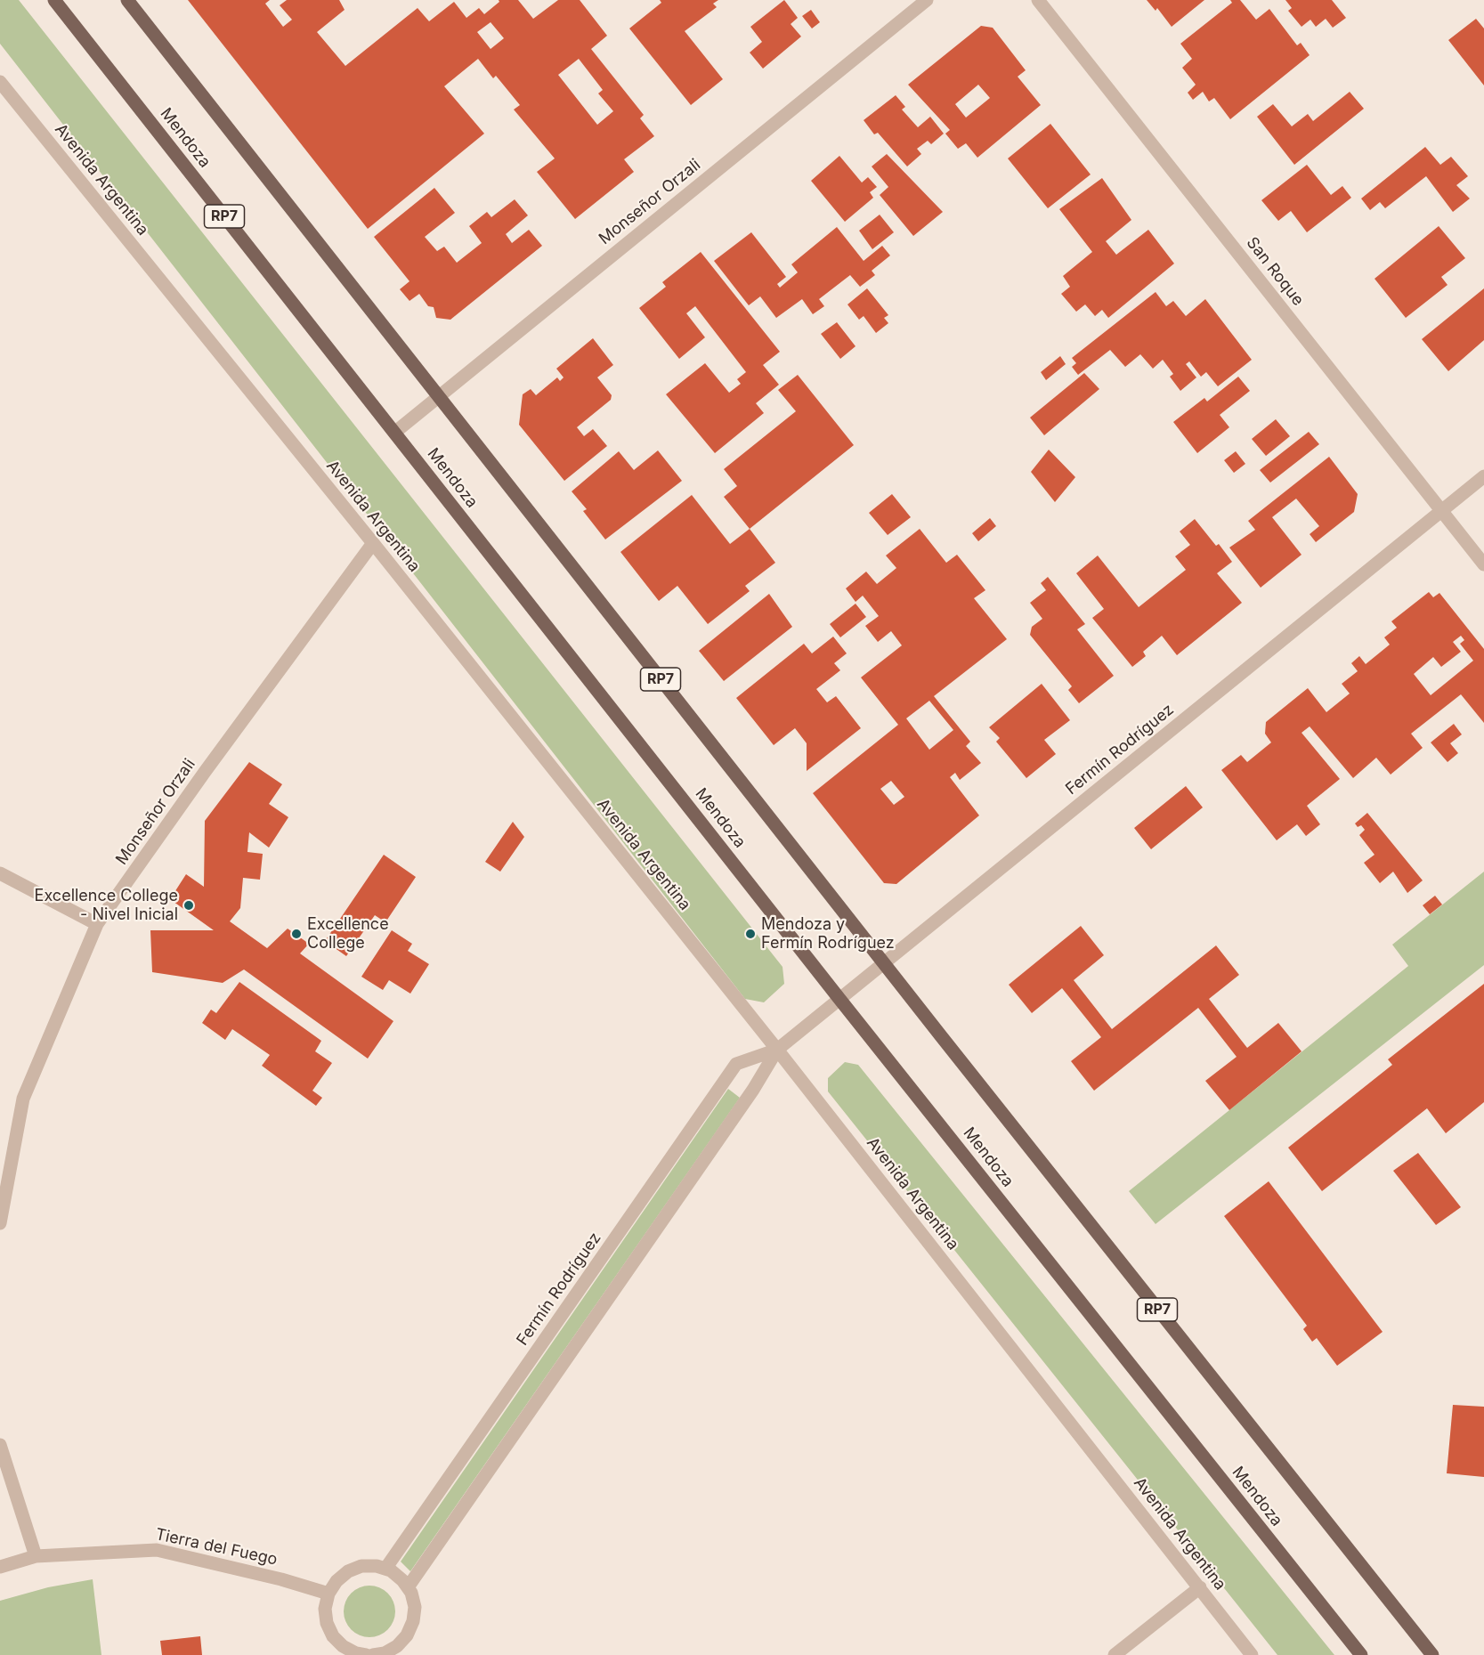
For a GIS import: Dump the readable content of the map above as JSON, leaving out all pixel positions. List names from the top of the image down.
{
  "streets": {
    "main road": ["Mendoza", "RP7"],
    "street": [
      "Avenida Argentina",
      "Monseñor Orzali",
      "San Roque",
      "Fermín Rodríguez",
      "Tierra del Fuego"
    ]
  },
  "crossings": [
    ["Mendoza", "Monseñor Orzali"],
    ["Mendoza", "Fermín Rodríguez"],
    ["Avenida Argentina", "Monseñor Orzali"],
    ["Avenida Argentina", "Fermín Rodríguez"],
    ["Monseñor Orzali", "RP7"],
    ["RP7", "Fermín Rodríguez"],
    ["San Roque", "Fermín Rodríguez"]
  ],
  "places": ["Excellence College - Nivel Inicial", "Excellence College", "Mendoza y Fermín Rodríguez"]
}
